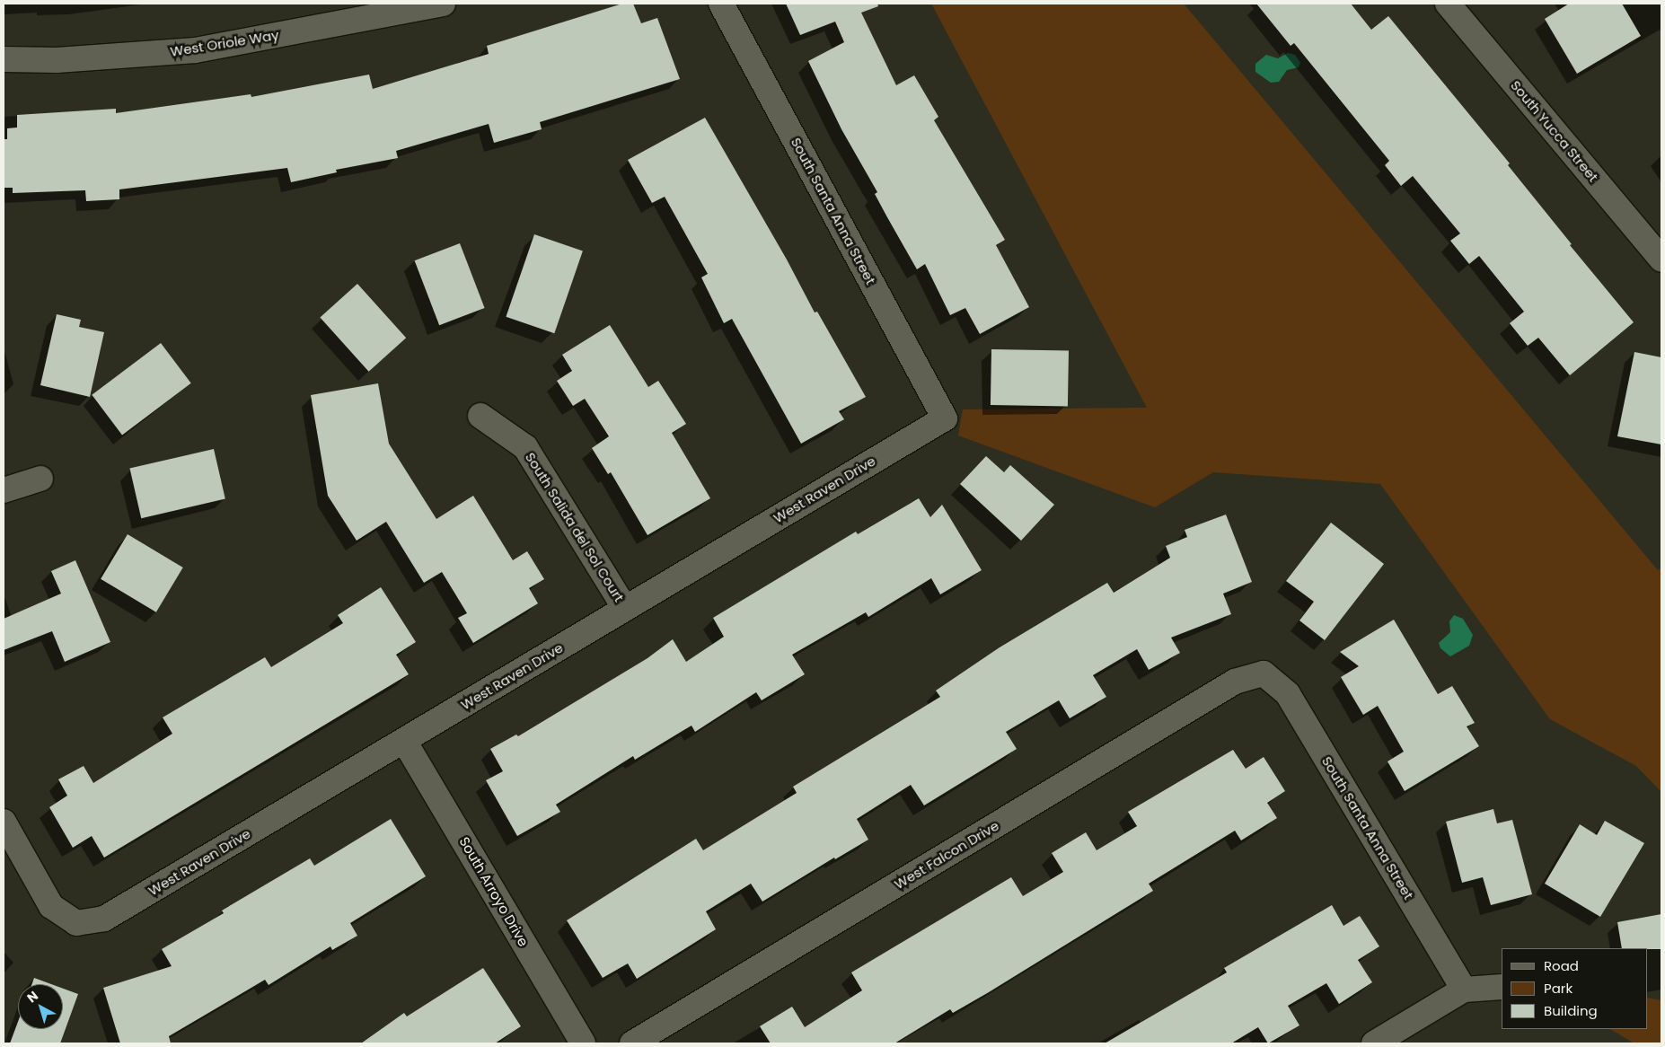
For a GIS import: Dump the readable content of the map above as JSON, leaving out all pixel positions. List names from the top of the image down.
{
  "streets": {
    "street": [
      "West Oriole Way",
      "South Yucca Street",
      "South Santa Anna Street",
      "West Raven Drive",
      "South Salida del Sol Court",
      "West Falcon Drive",
      "South Arroyo Drive"
    ]
  },
  "crossings": [
    ["South Santa Anna Street", "West Raven Drive"],
    ["South Santa Anna Street", "West Falcon Drive"],
    ["West Raven Drive", "South Salida del Sol Court"],
    ["West Raven Drive", "South Arroyo Drive"]
  ],
  "legend": ["Road", "Park", "Building"],
  "north": "top left"
}
